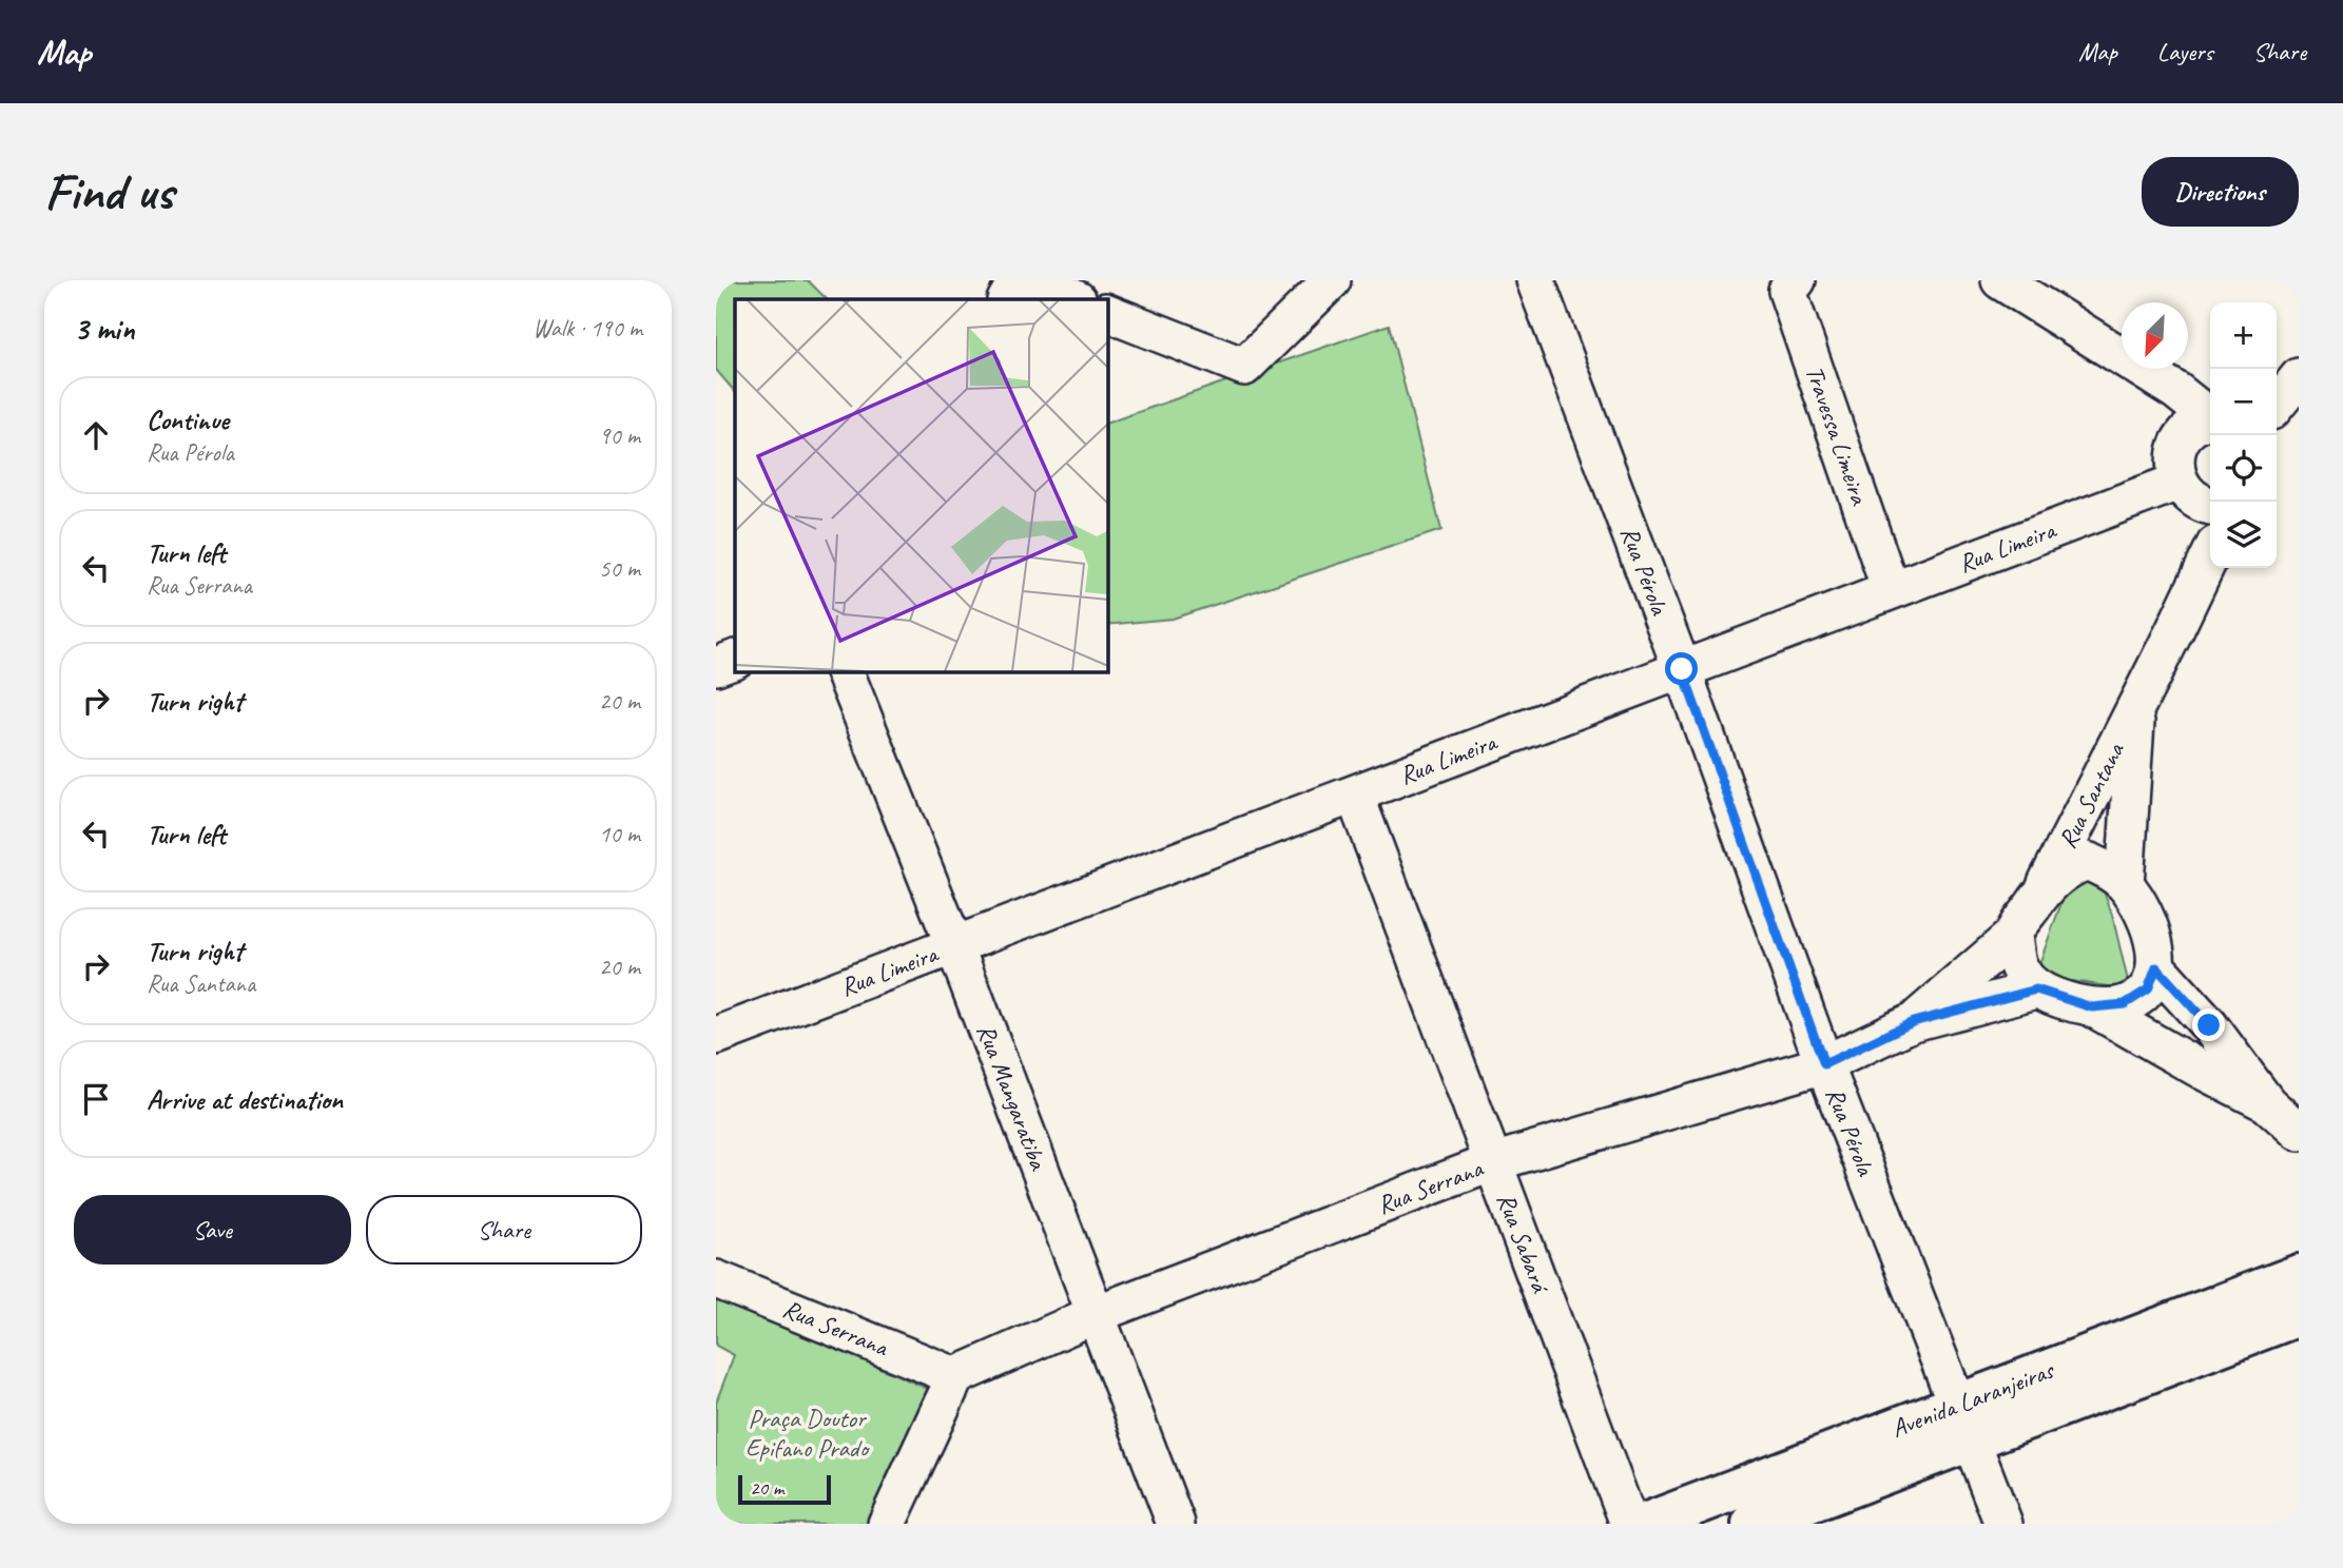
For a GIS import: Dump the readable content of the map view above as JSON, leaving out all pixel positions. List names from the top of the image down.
{
  "streets": {
    "main road": ["Avenida Laranjeiras"],
    "street": [
      "Travessa Limeira",
      "Rua Limeira",
      "Rua Pérola",
      "Rua Santana",
      "Rua Mangaratiba",
      "Rua Serrana",
      "Rua Sabará"
    ]
  },
  "crossings": [
    ["Travessa Limeira", "Rua Limeira"],
    ["Rua Limeira", "Rua Pérola"],
    ["Rua Limeira", "Rua Mangaratiba"],
    ["Rua Limeira", "Rua Sabará"],
    ["Rua Pérola", "Rua Serrana"],
    ["Rua Pérola", "Avenida Laranjeiras"],
    ["Rua Santana", "Rua Serrana"],
    ["Rua Mangaratiba", "Rua Serrana"],
    ["Rua Serrana", "Rua Sabará"]
  ],
  "parks": ["Praça Doutor Epifano Prado"],
  "scale_bar": "20 m",
  "north": "bottom left",
  "page": {
    "header": "Map",
    "nav": ["Map", "Layers", "Share"],
    "buttons": [
      "Directions",
      ["Save", "Share"]
    ],
    "title": "Find us",
    "heading": ["3 min", "Walk · 190 m"],
    "map_buttons": ["+", "−"],
    "list": [
      ["Continue", "Rua Pérola", "90 m"],
      ["Turn left", "Rua Serrana", "50 m"],
      ["Turn right", "20 m"],
      ["Turn left", "10 m"],
      ["Turn right", "Rua Santana", "20 m"],
      "Arrive at destination"
    ],
    "scale": "20 m"
  }
}
